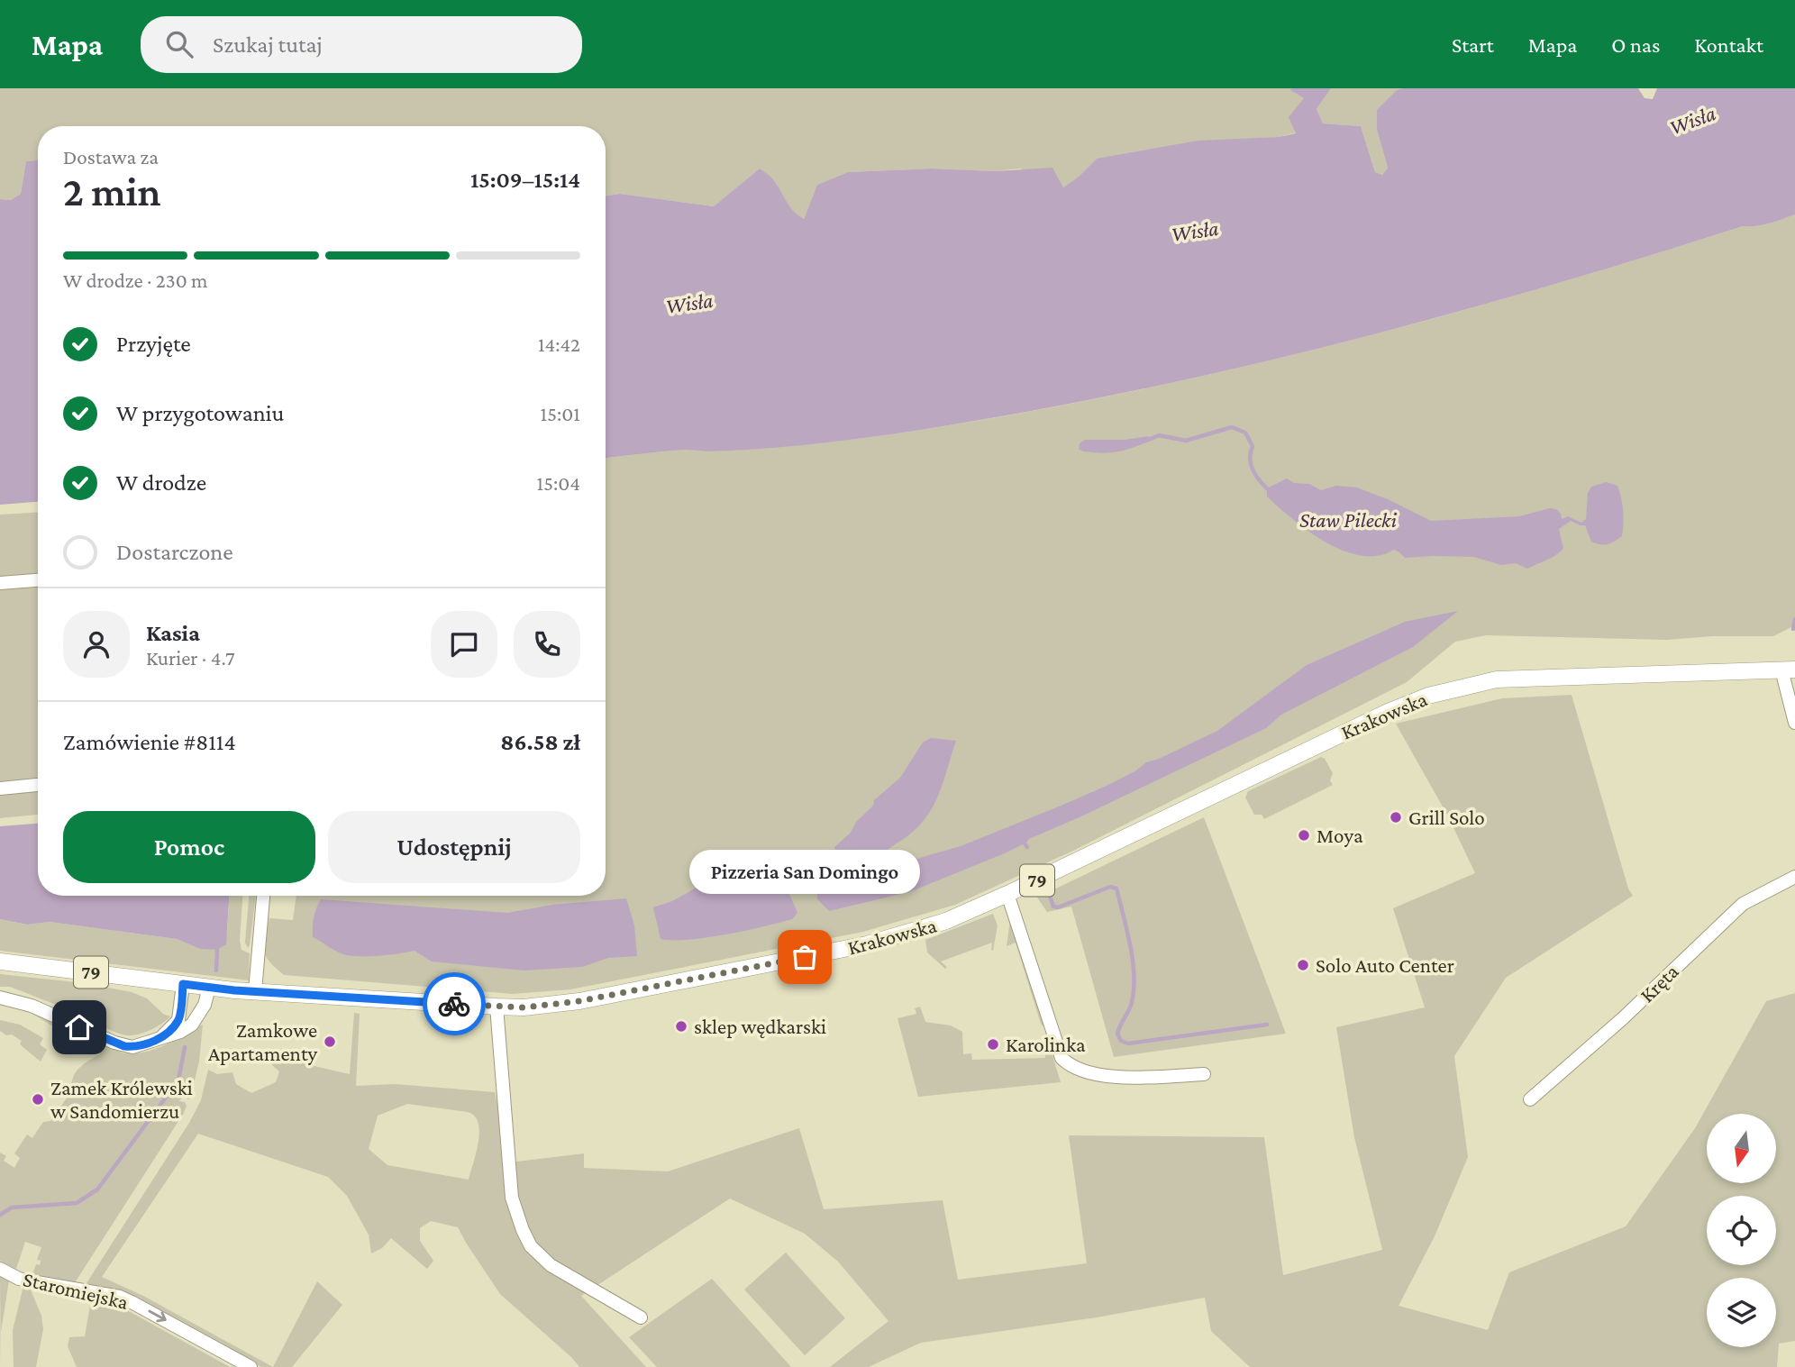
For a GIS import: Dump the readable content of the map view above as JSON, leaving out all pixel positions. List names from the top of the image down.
{
  "streets": {
    "main road": ["Krakowska", "79"],
    "street": ["Kręta", "Staromiejska"]
  },
  "crossings": [
    ["Krakowska", "79"]
  ],
  "one_way": ["Staromiejska"],
  "water": ["Wisła", "Staw Pilecki"],
  "places": [
    "Grill Solo",
    "Moya",
    "Pizzeria San Domingo",
    "Solo Auto Center",
    "sklep wędkarski",
    "Zamkowe Apartamenty",
    "Karolinka",
    "Zamek Królewski w Sandomierzu"
  ],
  "north": "bottom",
  "page": {
    "header": "Mapa",
    "search": "Szukaj tutaj",
    "nav": [
      "Start",
      "Mapa",
      "O nas",
      "Kontakt"
    ],
    "heading": ["2 min", "Dostawa za", "15:09–15:14"],
    "panel": [
      "Kasia",
      "Kurier · 4.7",
      "Zamówienie #8114",
      "86.58 zł"
    ],
    "bar": "W drodze · 230 m",
    "list": [
      ["Przyjęte", "14:42"],
      ["W przygotowaniu", "15:01"],
      ["W drodze", "15:04"],
      "Dostarczone"
    ],
    "buttons": ["Pomoc", "Udostępnij"],
    "bubble": "Pizzeria San Domingo"
  }
}
